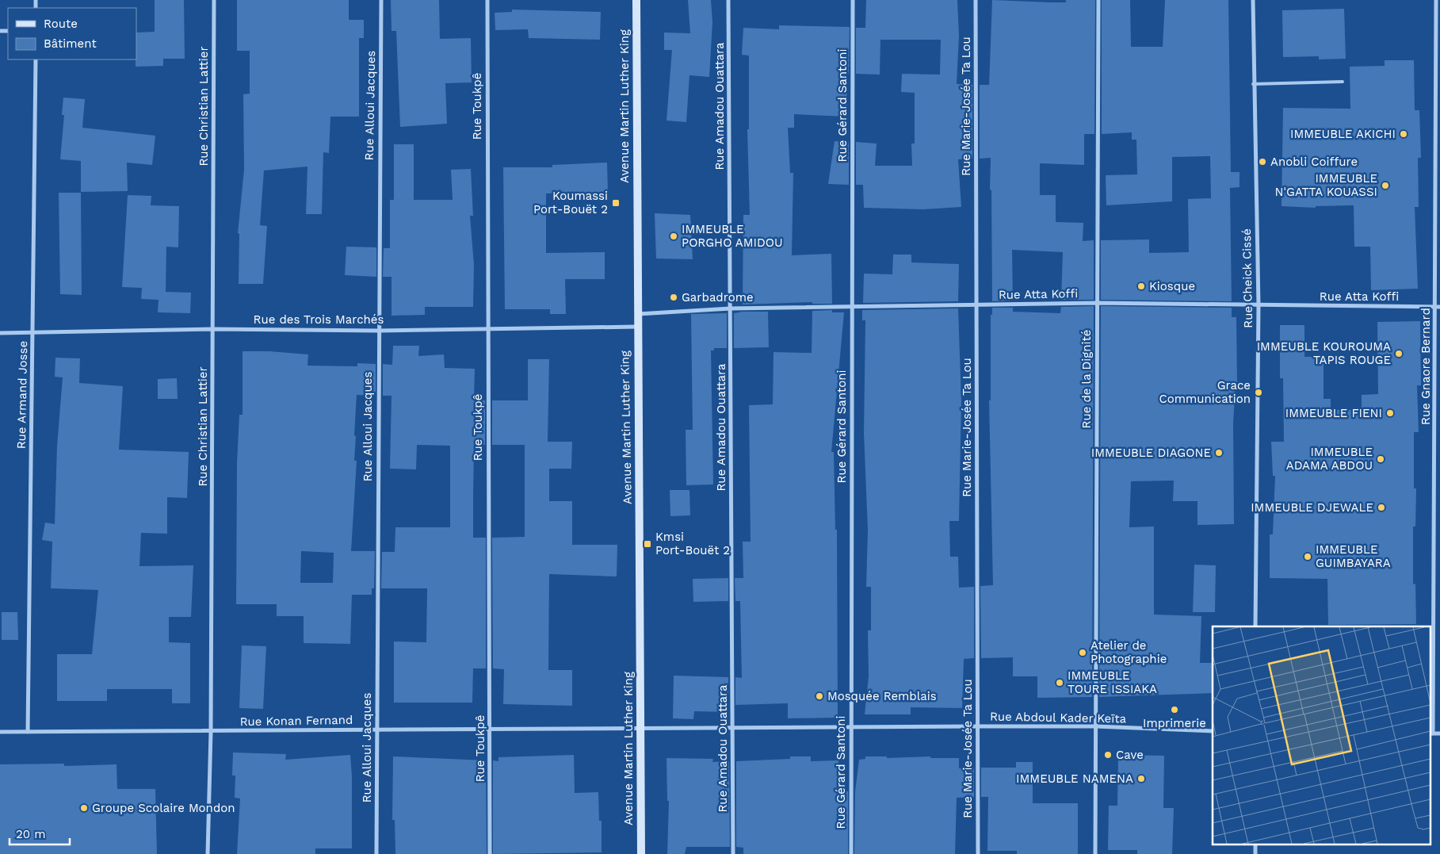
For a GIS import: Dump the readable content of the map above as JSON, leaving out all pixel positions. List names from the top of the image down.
{
  "streets": {
    "street": [
      "Rue Alloui Jacques",
      "Rue Gérard Santoni",
      "Rue Christian Lattier",
      "Rue Toukpê",
      "Avenue Martin Luther King",
      "Rue Amadou Ouattara",
      "Rue Marie-Josée Ta Lou",
      "Rue Cheick Cissé",
      "Rue Atta Koffi",
      "Rue des Trois Marchés",
      "Rue Gnaore Bernard",
      "Rue de la Dignité",
      "Rue Armand Josse",
      "Rue Abdoul Kader Keïta",
      "Rue Konan Fernand"
    ]
  },
  "crossings": [
    ["Rue Alloui Jacques", "Rue des Trois Marchés"],
    ["Rue Alloui Jacques", "Rue Konan Fernand"],
    ["Rue Gérard Santoni", "Rue Atta Koffi"],
    ["Rue Gérard Santoni", "Rue Abdoul Kader Keïta"],
    ["Rue Christian Lattier", "Rue des Trois Marchés"],
    ["Rue Christian Lattier", "Rue Konan Fernand"],
    ["Rue Toukpê", "Rue des Trois Marchés"],
    ["Rue Toukpê", "Rue Konan Fernand"],
    ["Avenue Martin Luther King", "Rue Atta Koffi"],
    ["Avenue Martin Luther King", "Rue des Trois Marchés"],
    ["Avenue Martin Luther King", "Rue Abdoul Kader Keïta"],
    ["Avenue Martin Luther King", "Rue Konan Fernand"],
    ["Rue Amadou Ouattara", "Rue Atta Koffi"],
    ["Rue Amadou Ouattara", "Rue Abdoul Kader Keïta"],
    ["Rue Marie-Josée Ta Lou", "Rue Atta Koffi"],
    ["Rue Marie-Josée Ta Lou", "Rue Abdoul Kader Keïta"],
    ["Rue Cheick Cissé", "Rue Atta Koffi"],
    ["Rue Atta Koffi", "Rue Gnaore Bernard"],
    ["Rue Atta Koffi", "Rue de la Dignité"],
    ["Rue des Trois Marchés", "Rue Armand Josse"],
    ["Rue de la Dignité", "Rue Abdoul Kader Keïta"],
    ["Rue Armand Josse", "Rue Konan Fernand"],
    ["Rue Abdoul Kader Keïta", "Rue Konan Fernand"]
  ],
  "places": {
    "other": [
      "IMMEUBLE AKICHI",
      "Anobli Coiffure",
      "IMMEUBLE N'GATTA KOUASSI",
      "IMMEUBLE PORGHO AMIDOU",
      "Kiosque",
      "Garbadrome",
      "IMMEUBLE KOUROUMA TAPIS ROUGE",
      "Grace Communication",
      "IMMEUBLE FIENI",
      "IMMEUBLE DIAGONE",
      "IMMEUBLE ADAMA ABDOU",
      "IMMEUBLE DJEWALE",
      "IMMEUBLE GUIMBAYARA",
      "Atelier de Photographie",
      "IMMEUBLE TOURE ISSIAKA",
      "Mosquée Remblais",
      "Imprimerie",
      "Cave",
      "IMMEUBLE NAMENA",
      "Groupe Scolaire Mondon"
    ],
    "transit": ["Koumassi Port-Bouët 2", "Kmsi Port-Bouët 2"]
  },
  "legend": ["Route", "Bâtiment"],
  "scale_bar": "20 m"
}
